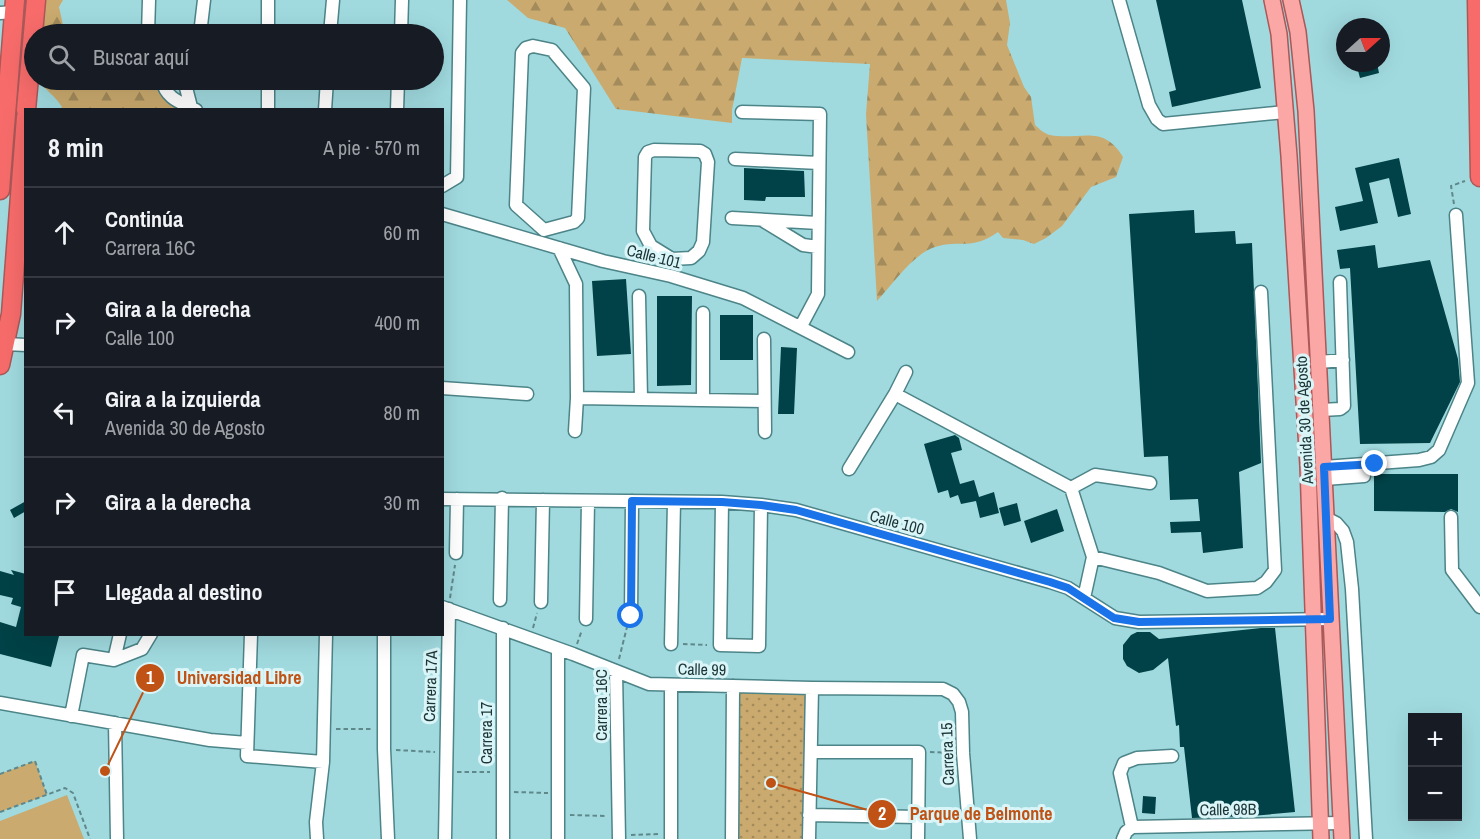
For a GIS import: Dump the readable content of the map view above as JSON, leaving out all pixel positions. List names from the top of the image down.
{
  "streets": {
    "main road": ["Avenida 30 de Agosto"],
    "street": [
      "Calle 101",
      "Calle 100",
      "Calle 99",
      "Carrera 17A",
      "Carrera 16C",
      "Carrera 17",
      "Carrera 15",
      "Calle 98B"
    ]
  },
  "crossings": [
    ["Avenida 30 de Agosto", "Calle 100"],
    ["Avenida 30 de Agosto", "Calle 98B"],
    ["Calle 99", "Carrera 17A"],
    ["Calle 99", "Carrera 16C"],
    ["Calle 99", "Carrera 17"],
    ["Calle 99", "Carrera 15"]
  ],
  "places": ["Universidad Libre", "Parque de Belmonte"],
  "north": "right",
  "page": {
    "search": "Buscar aquí",
    "heading": ["8 min", "A pie · 570 m"],
    "list": [
      ["Continúa", "Carrera 16C", "60 m"],
      ["Gira a la derecha", "Calle 100", "400 m"],
      ["Gira a la izquierda", "Avenida 30 de Agosto", "80 m"],
      ["Gira a la derecha", "30 m"],
      "Llegada al destino"
    ],
    "map_buttons": ["+", "−"]
  }
}
